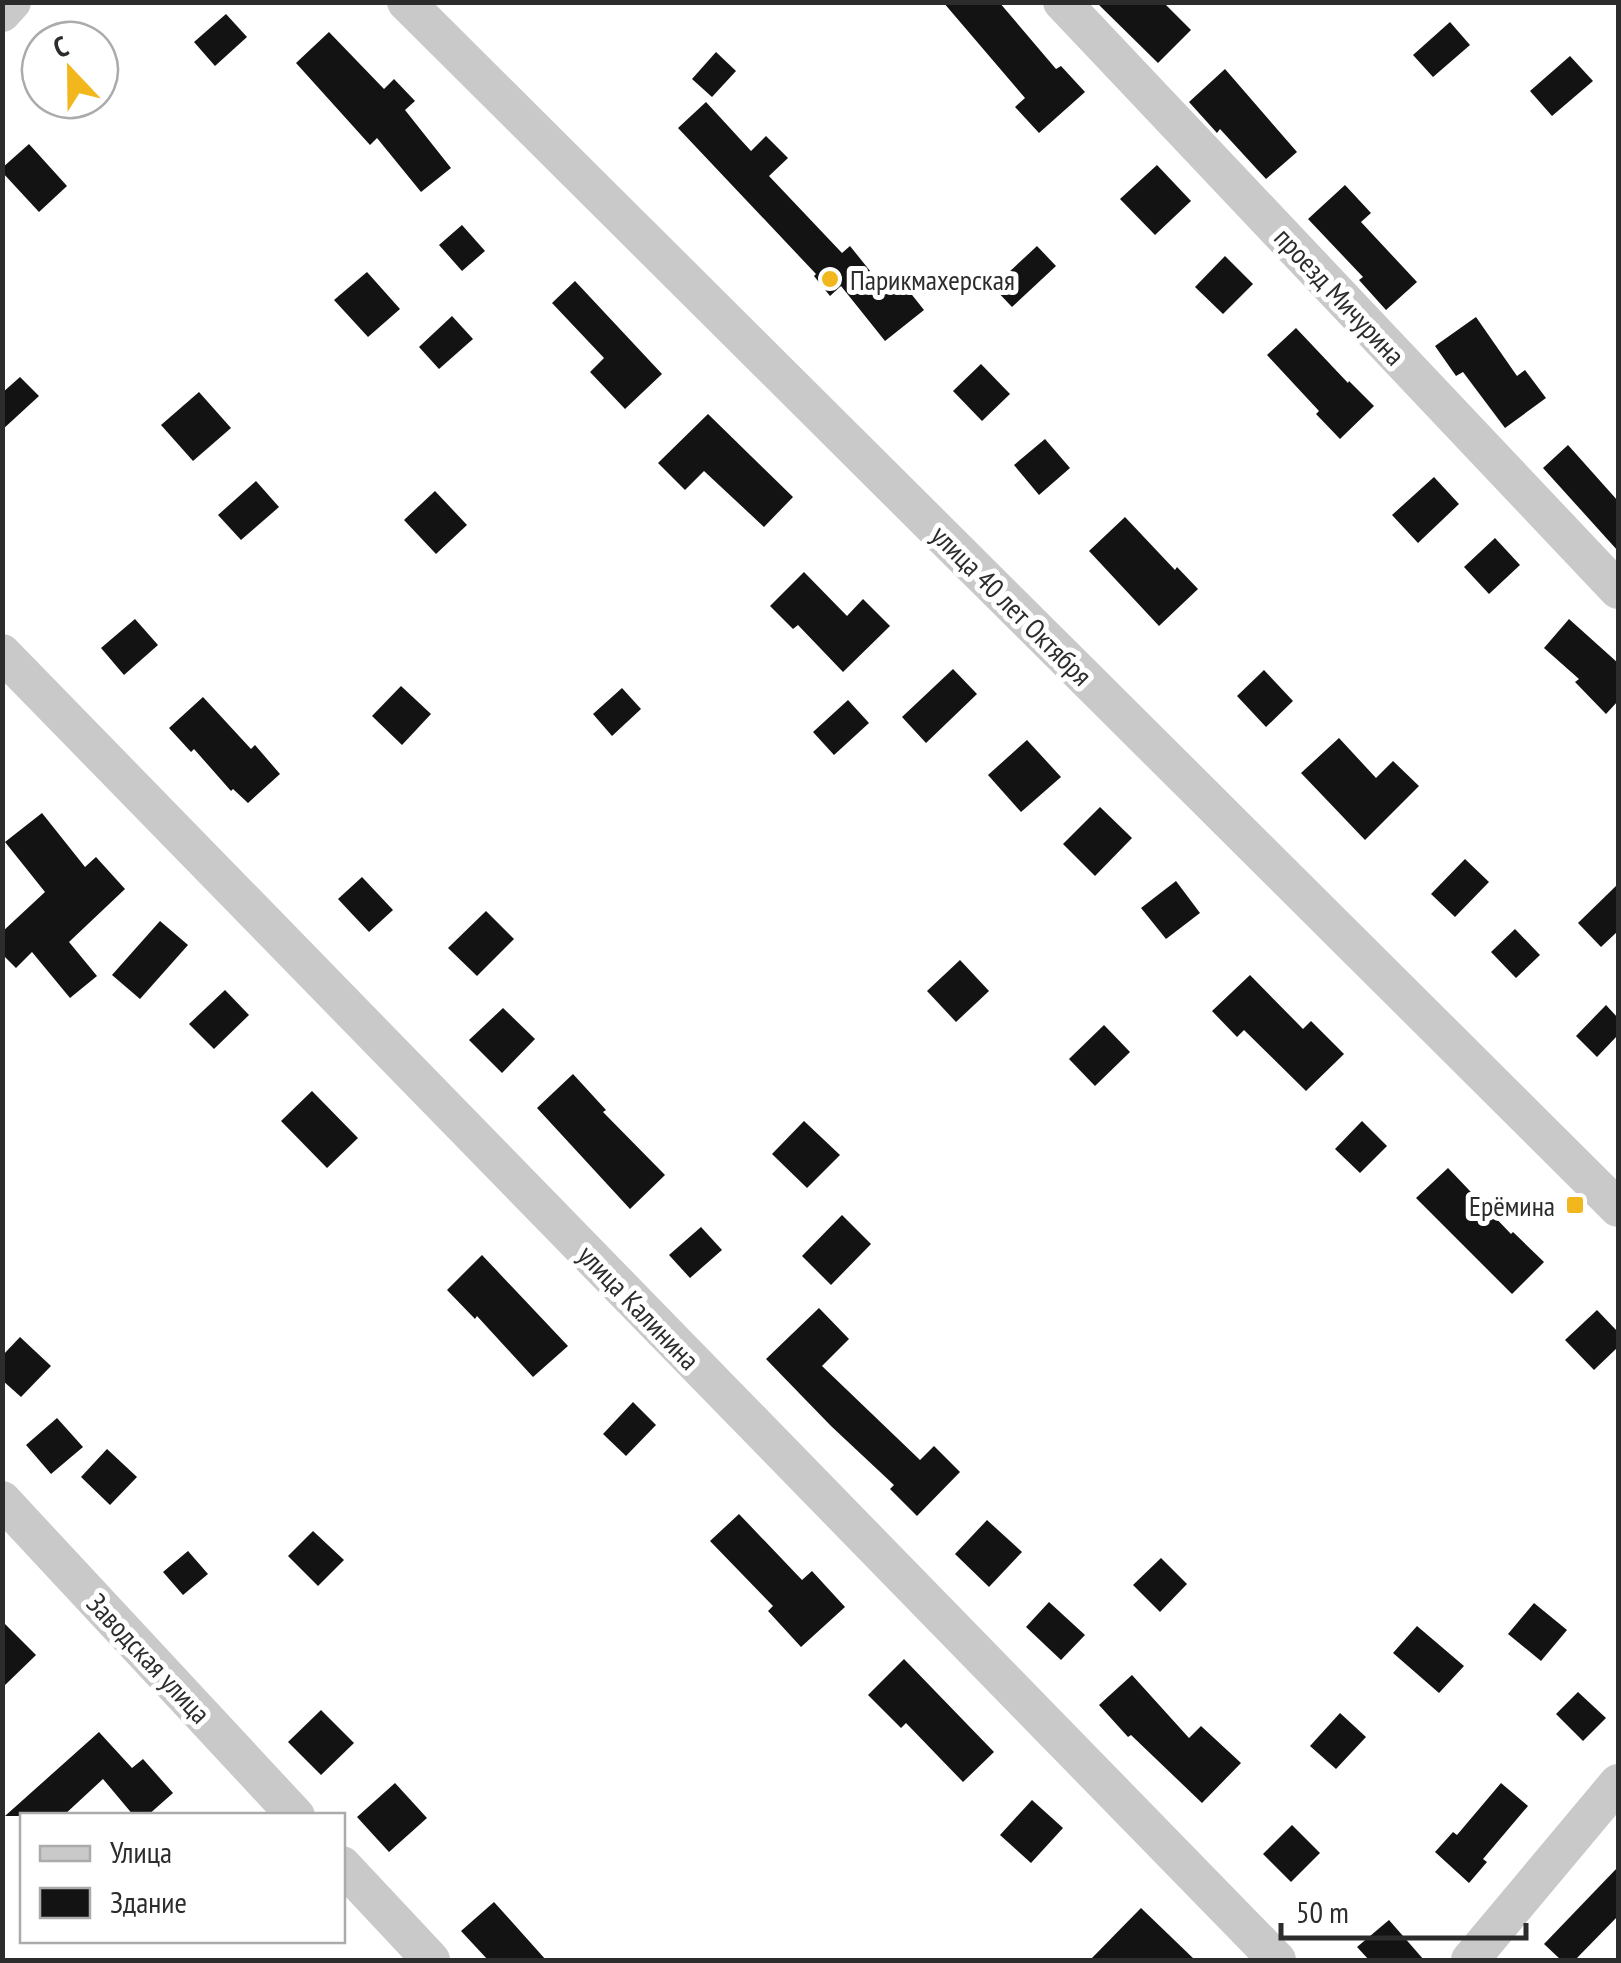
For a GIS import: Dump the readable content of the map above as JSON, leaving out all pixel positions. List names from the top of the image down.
{
  "streets": {
    "street": [
      "проезд Мичурина",
      "улица 40 лет Октября",
      "улица Калинина",
      "Заводская улица"
    ]
  },
  "places": {
    "other": ["Парикмахерская"],
    "transit": ["Ерёмина"]
  },
  "legend": ["Улица", "Здание"],
  "scale_bar": "50 m",
  "north": "top"
}
